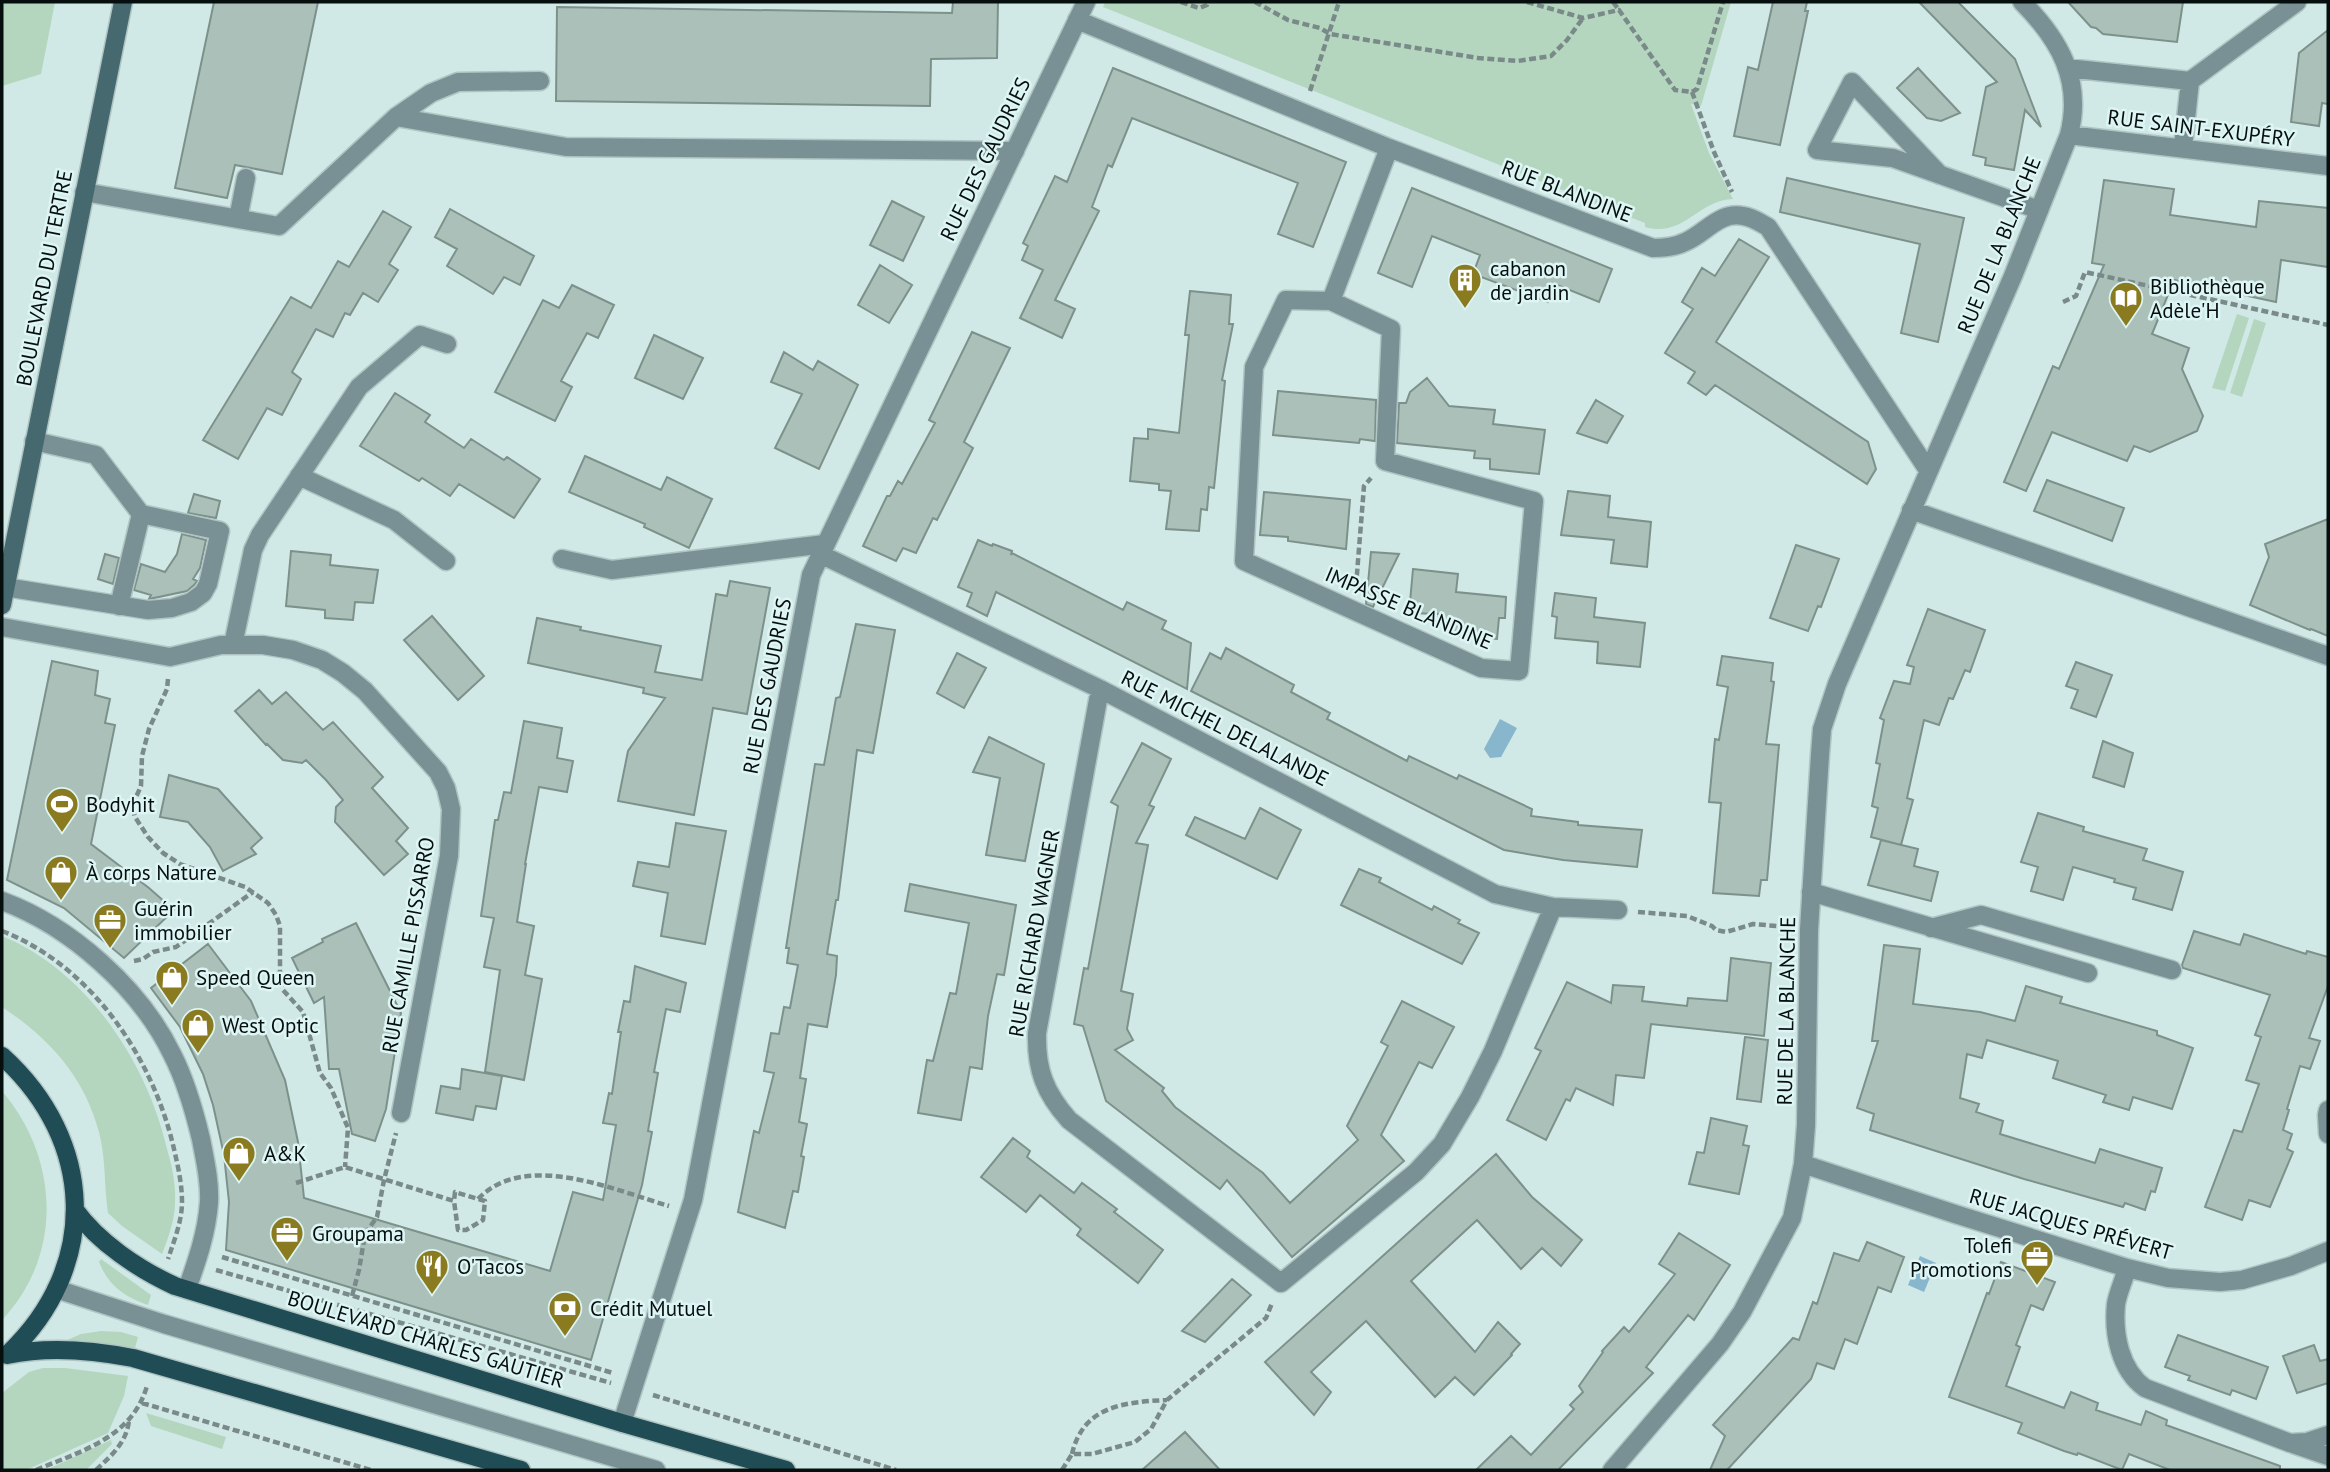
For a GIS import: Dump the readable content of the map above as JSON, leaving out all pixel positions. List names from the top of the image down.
{
  "streets": {
    "main road": ["BOULEVARD DU TERTRE", "BOULEVARD CHARLES GAUTIER"],
    "street": [
      "RUE SAINT-EXUPÉRY",
      "RUE DES GAUDRIES",
      "RUE BLANDINE",
      "RUE DE LA BLANCHE",
      "IMPASSE BLANDINE",
      "RUE MICHEL DELALANDE",
      "RUE RICHARD WAGNER",
      "RUE CAMILLE PISSARRO",
      "RUE JACQUES PRÉVERT"
    ]
  },
  "crossings": [
    ["RUE SAINT-EXUPÉRY", "RUE DE LA BLANCHE"],
    ["RUE DES GAUDRIES", "RUE BLANDINE"],
    ["RUE DES GAUDRIES", "RUE MICHEL DELALANDE"],
    ["RUE DES GAUDRIES", "BOULEVARD CHARLES GAUTIER"],
    ["RUE DE LA BLANCHE", "RUE JACQUES PRÉVERT"],
    ["RUE MICHEL DELALANDE", "RUE RICHARD WAGNER"]
  ],
  "places": {
    "building": ["cabanon de jardin"],
    "library": ["Bibliothèque Adèle'H"],
    "sports": ["Bodyhit"],
    "shop": [
      "À corps Nature",
      "Speed Queen",
      "West Optic",
      "A&K"
    ],
    "office": ["Guérin immobilier", "Groupama", "Tolefi Promotions"],
    "restaurant": ["O'Tacos"],
    "bank": ["Crédit Mutuel"]
  }
}
